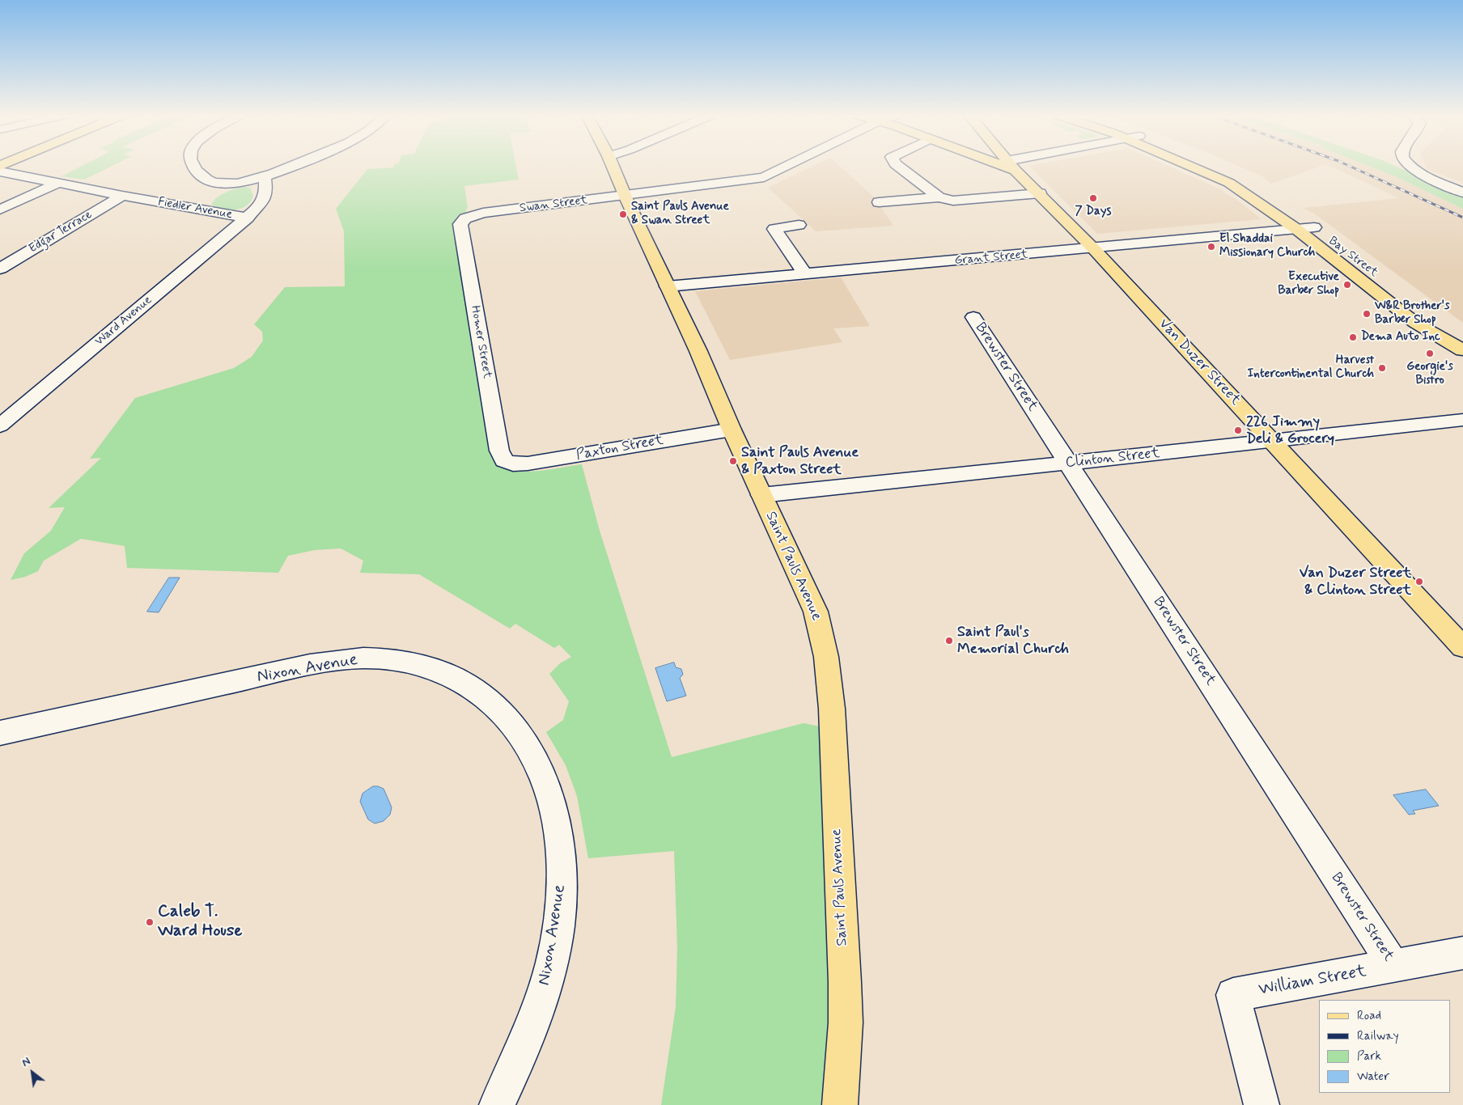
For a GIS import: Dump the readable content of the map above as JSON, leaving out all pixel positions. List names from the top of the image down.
{
  "streets": {
    "main road": ["Bay Street", "Van Duzer Street", "Saint Pauls Avenue"],
    "street": [
      "Swan Street",
      "Fiedler Avenue",
      "Edgar Terrace",
      "Grant Street",
      "Ward Avenue",
      "Homer Street",
      "Brewster Street",
      "Paxton Street",
      "Clinton Street",
      "Nixon Avenue",
      "William Street"
    ]
  },
  "crossings": [
    ["Swan Street", "Homer Street"],
    ["Swan Street", "Saint Pauls Avenue"],
    ["Fiedler Avenue", "Edgar Terrace"],
    ["Fiedler Avenue", "Ward Avenue"],
    ["Bay Street", "Grant Street"],
    ["Grant Street", "Van Duzer Street"],
    ["Grant Street", "Saint Pauls Avenue"],
    ["Homer Street", "Paxton Street"],
    ["Van Duzer Street", "Clinton Street"],
    ["Brewster Street", "Clinton Street"],
    ["Brewster Street", "William Street"],
    ["Paxton Street", "Saint Pauls Avenue"],
    ["Clinton Street", "Saint Pauls Avenue"]
  ],
  "places": [
    "7 Days",
    "Saint Pauls Avenue & Swan Street",
    "El Shaddai Missionary Church",
    "Executive Barber Shop",
    "W&R Brother's Barber Shop",
    "Dema Auto Inc",
    "Georgie's Bistro",
    "Harvest Intercontinental Church",
    "226 Jimmy Deli & Grocery",
    "Saint Pauls Avenue & Paxton Street",
    "Van Duzer Street & Clinton Street",
    "Saint Paul's Memorial Church",
    "Caleb T. Ward House"
  ],
  "legend": [
    "Road",
    "Railway",
    "Park",
    "Water"
  ],
  "north": "top left"
}
